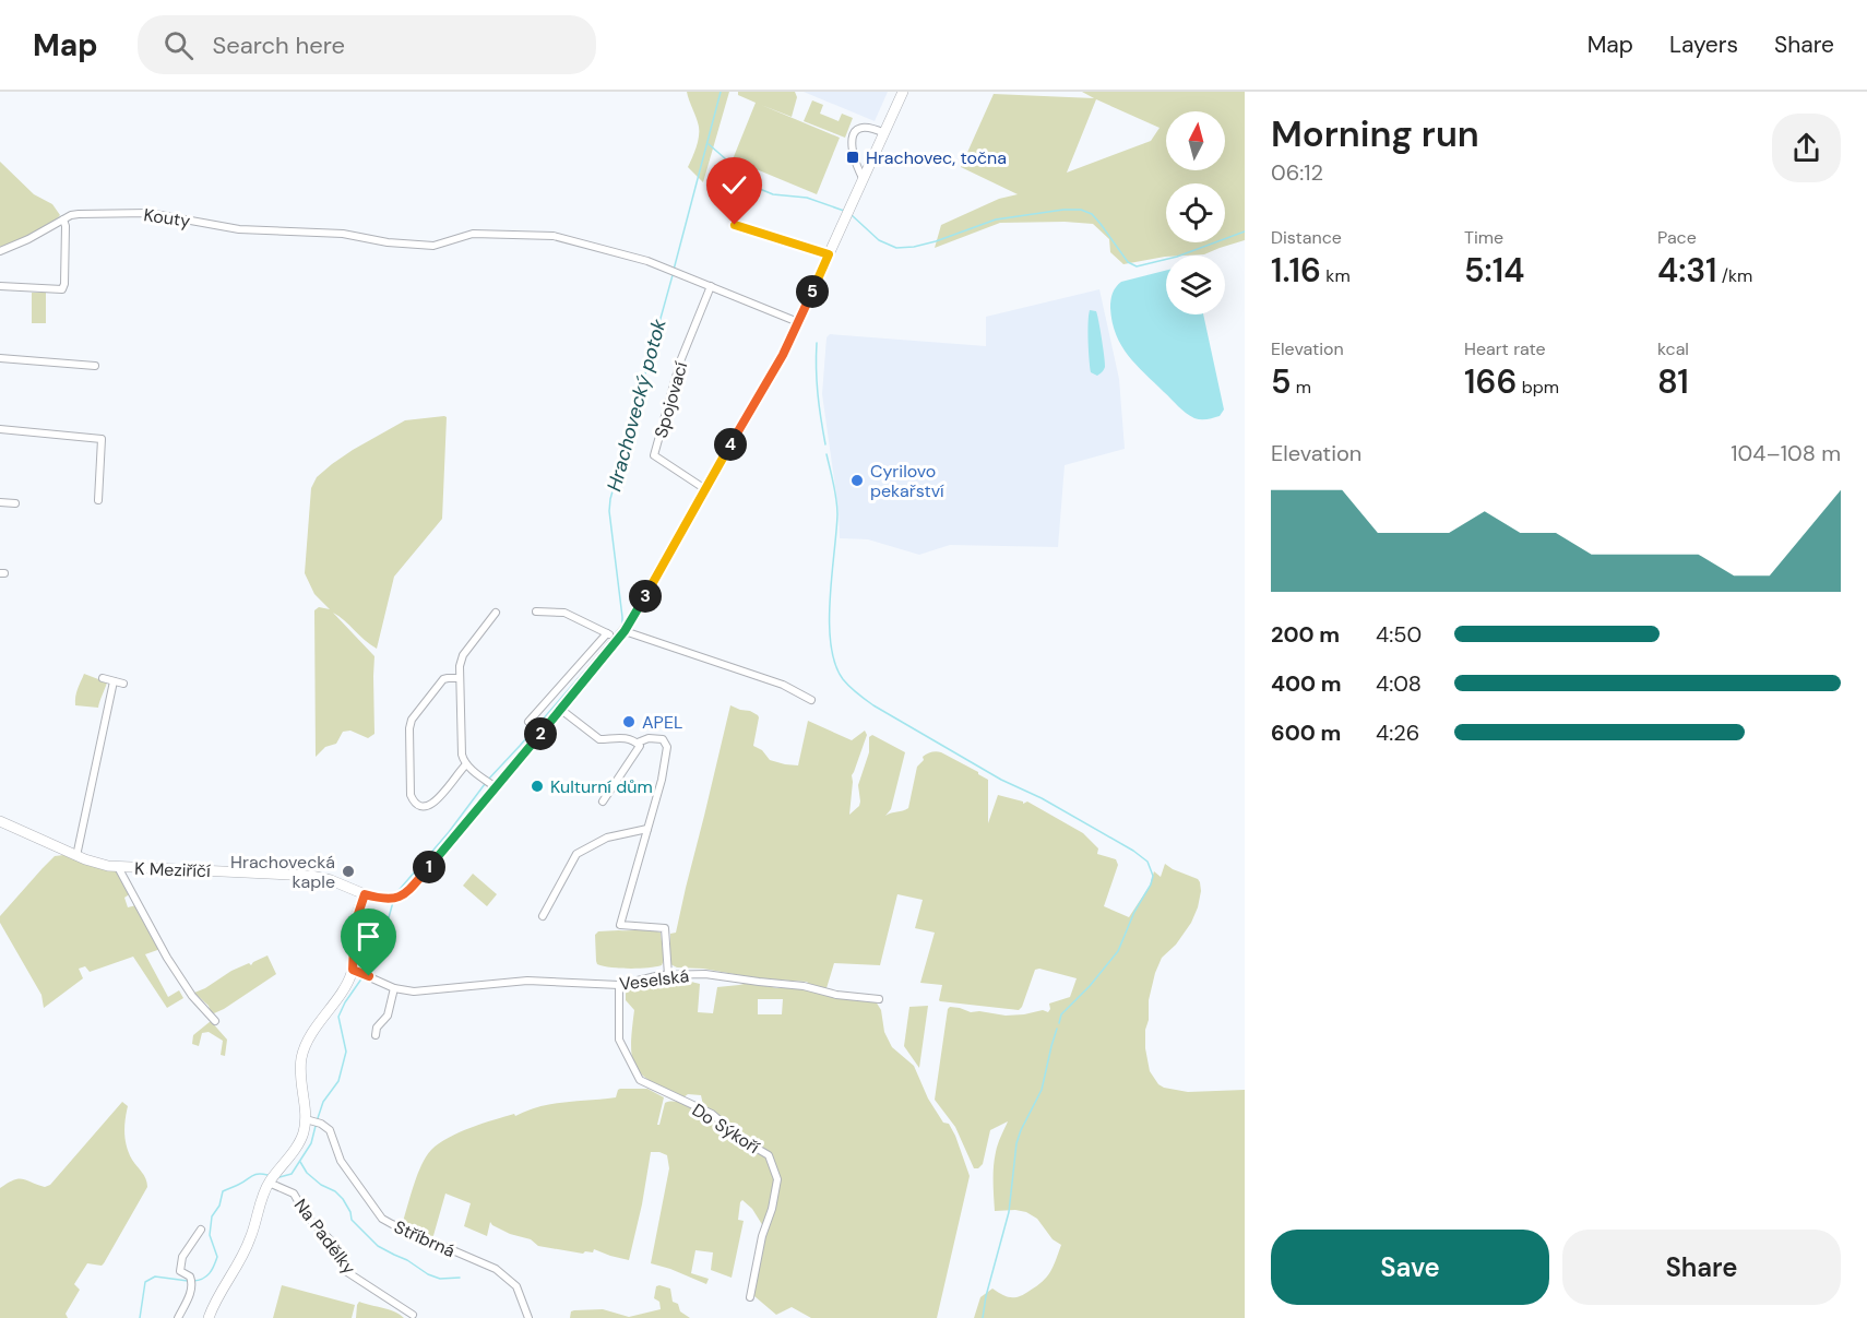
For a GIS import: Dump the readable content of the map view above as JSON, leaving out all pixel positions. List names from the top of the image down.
{
  "streets": {
    "street": [
      "Kouty",
      "Spojovací",
      "K Meziříčí",
      "Veselská",
      "Do Sýkoří",
      "Na Padělky",
      "Stříbrná"
    ]
  },
  "crossings": [
    ["Kouty", "Spojovací"],
    ["Veselská", "Do Sýkoří"]
  ],
  "water": ["Hrachovecký potok"],
  "places": {
    "transit": ["Hrachovec, točna"],
    "other": [
      "Cyrilovo pekařství",
      "APEL",
      "Kulturní dům",
      "Hrachovecká kaple"
    ]
  },
  "north": "top",
  "page": {
    "header": "Map",
    "search": "Search here",
    "nav": ["Map", "Layers", "Share"],
    "heading": ["Morning run", "06:12"],
    "stats": [
      ["Distance", "1.16 km"],
      ["Time", "5:14"],
      ["Pace", "4:31 /km"],
      ["Elevation", "5 m"],
      ["Heart rate", "166 bpm"],
      ["kcal", "81"]
    ],
    "pins": [
      "5",
      "4",
      "3",
      "2",
      "1"
    ],
    "chart": ["Elevation", "104–108 m"],
    "list": [
      {
        "name": "200 m",
        "note": "4:50"
      },
      {
        "name": "400 m",
        "note": "4:08"
      },
      {
        "name": "600 m",
        "note": "4:26"
      }
    ],
    "buttons": ["Save", "Share"]
  }
}
